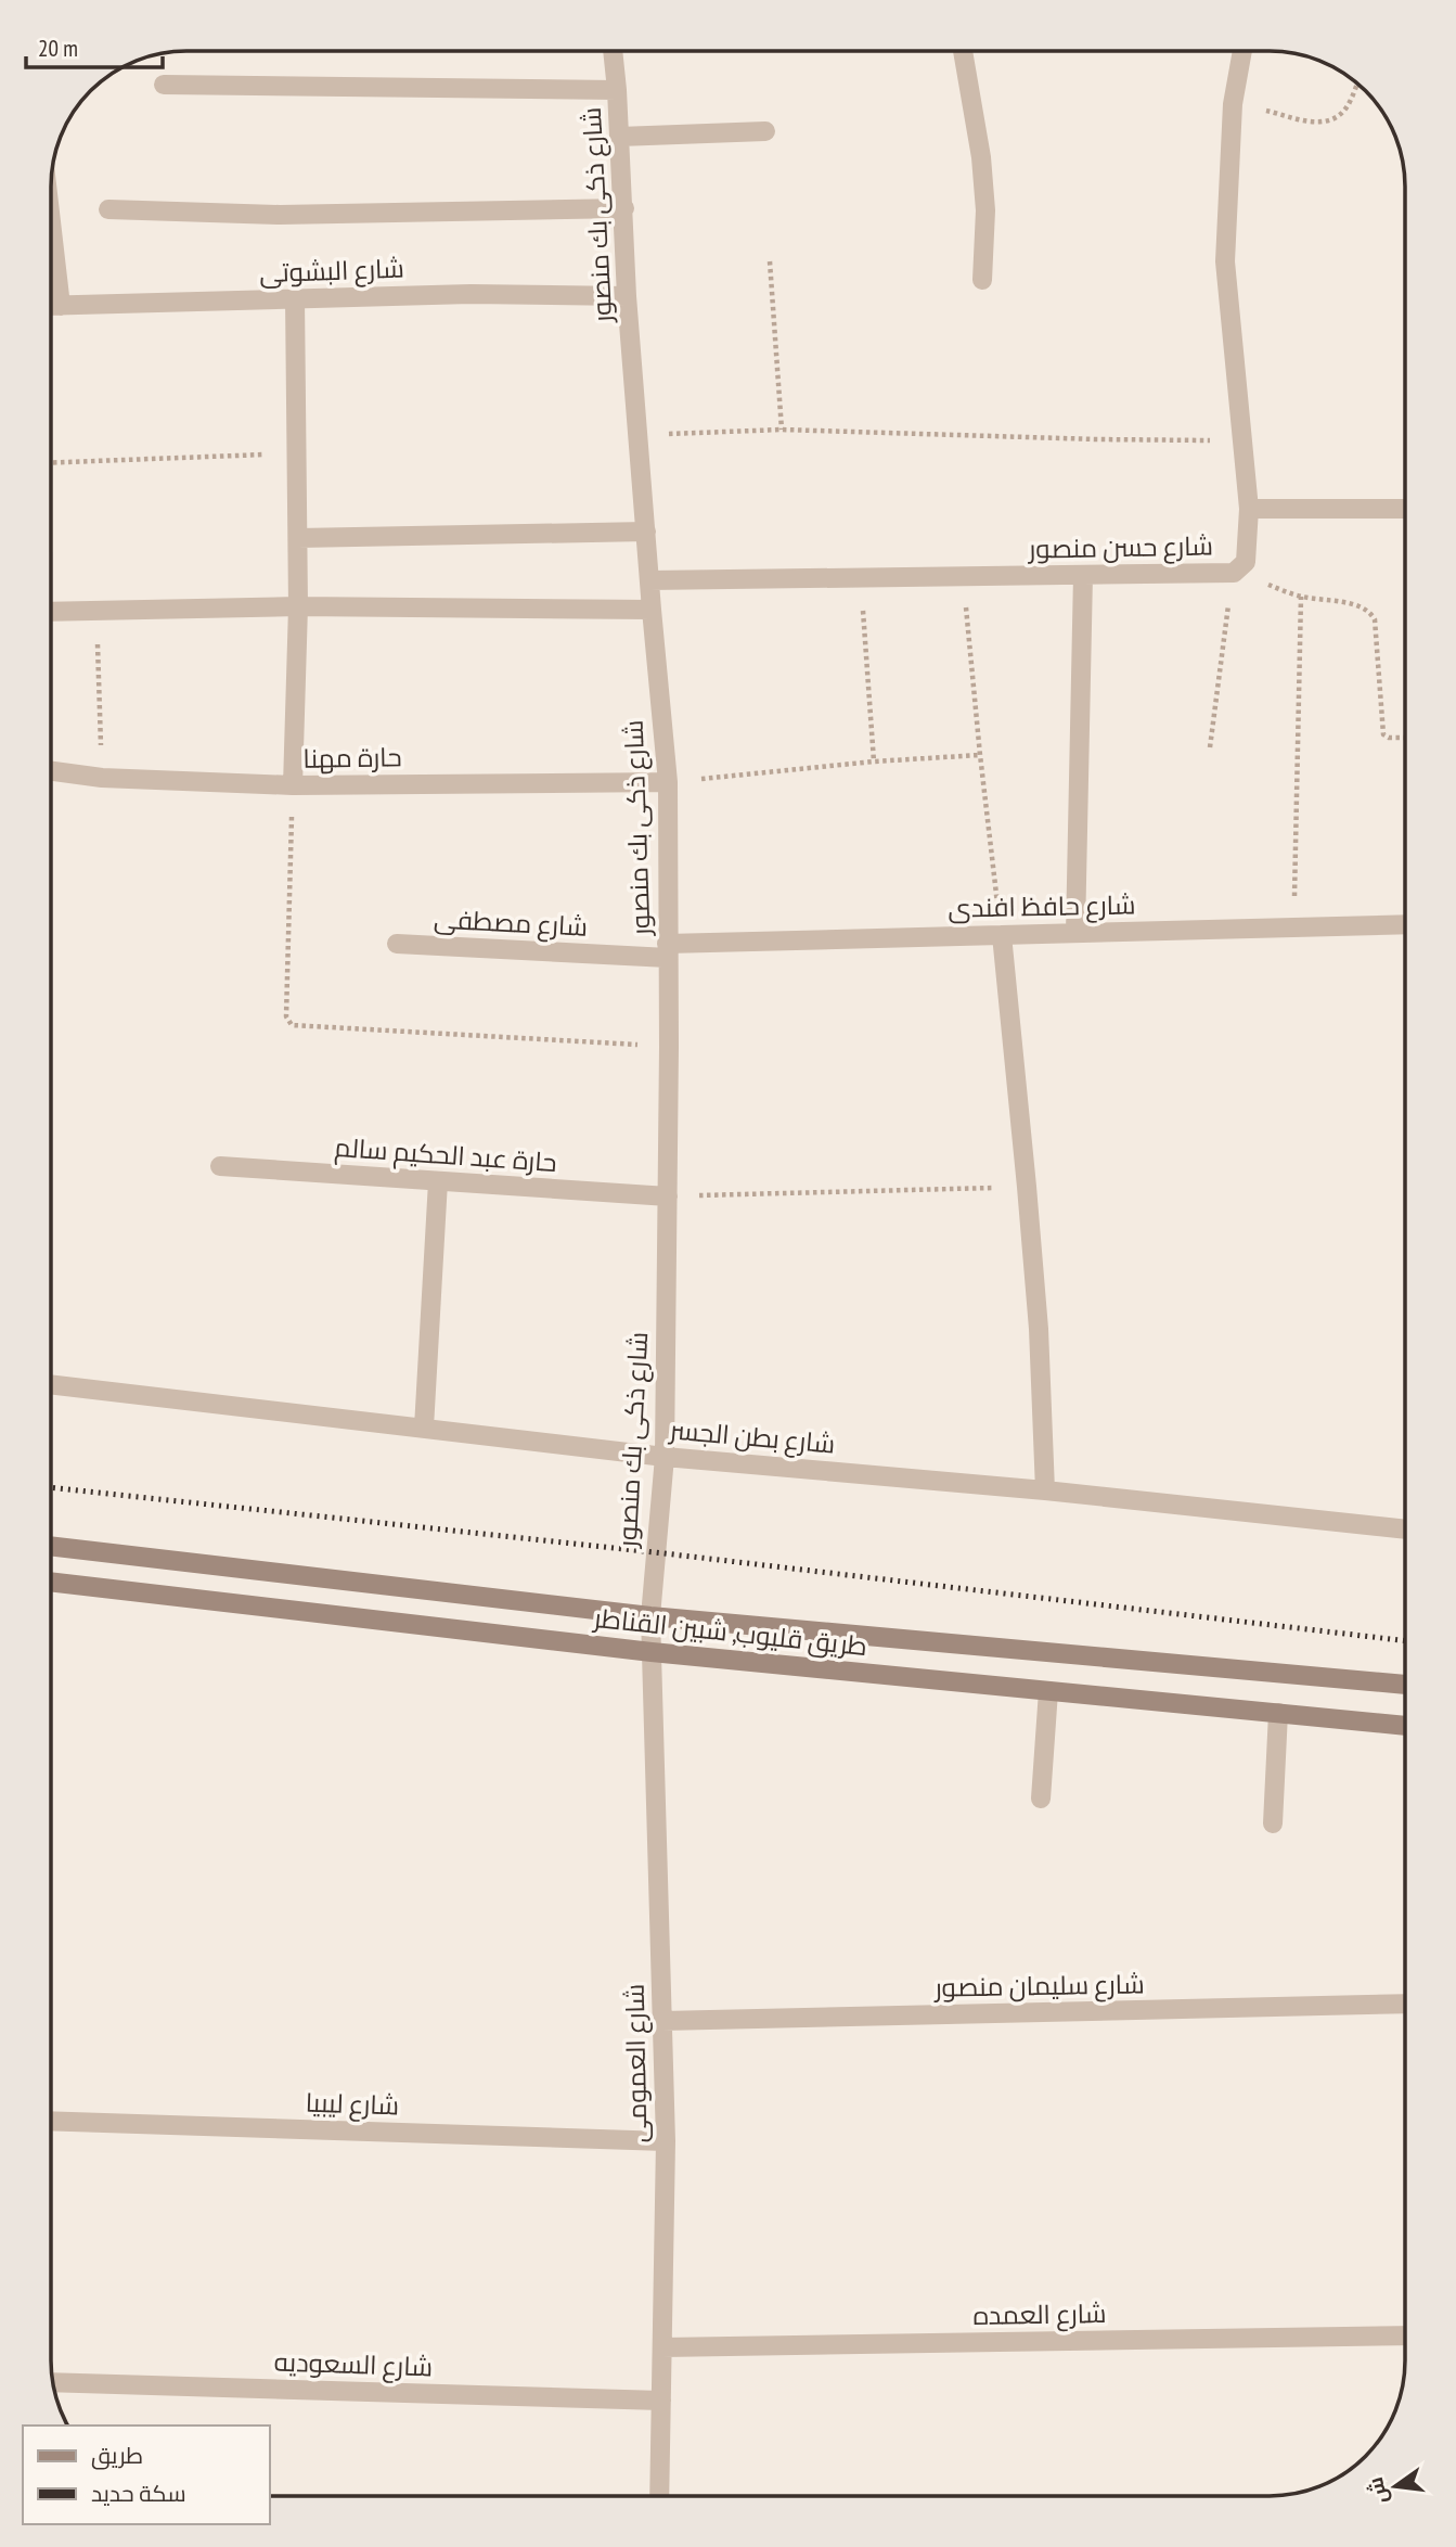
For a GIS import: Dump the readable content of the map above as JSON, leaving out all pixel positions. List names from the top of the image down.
{
  "streets": {
    "main road": ["طريق قليوب, شبين القناطر"],
    "street": [
      "شارع ذكى بك منصور",
      "شارع البشوتى",
      "شارع حسن منصور",
      "حارة مهنا",
      "شارع حافظ افندى",
      "شارع مصطفى",
      "حارة عبد الحكيم سالم",
      "شارع بطن الجسر",
      "شارع سليمان منصور",
      "شارع العمومى",
      "شارع ليبيا",
      "شارع العمده",
      "شارع السعوديه"
    ]
  },
  "crossings": [
    ["شارع ذكى بك منصور", "شارع البشوتى"],
    ["شارع ذكى بك منصور", "شارع حسن منصور"],
    ["شارع ذكى بك منصور", "حارة مهنا"],
    ["شارع ذكى بك منصور", "شارع حافظ افندى"],
    ["شارع ذكى بك منصور", "شارع مصطفى"],
    ["شارع ذكى بك منصور", "حارة عبد الحكيم سالم"],
    ["شارع ذكى بك منصور", "شارع بطن الجسر"],
    ["شارع ذكى بك منصور", "طريق قليوب, شبين القناطر"],
    ["شارع ذكى بك منصور", "شارع العمومى"],
    ["شارع حافظ افندى", "شارع مصطفى"],
    ["طريق قليوب, شبين القناطر", "شارع العمومى"],
    ["شارع سليمان منصور", "شارع العمومى"],
    ["شارع العمومى", "شارع ليبيا"],
    ["شارع العمومى", "شارع العمده"],
    ["شارع العمومى", "شارع السعوديه"]
  ],
  "legend": ["طريق", "سكة حديد"],
  "scale_bar": "20 m",
  "north": "left"
}
